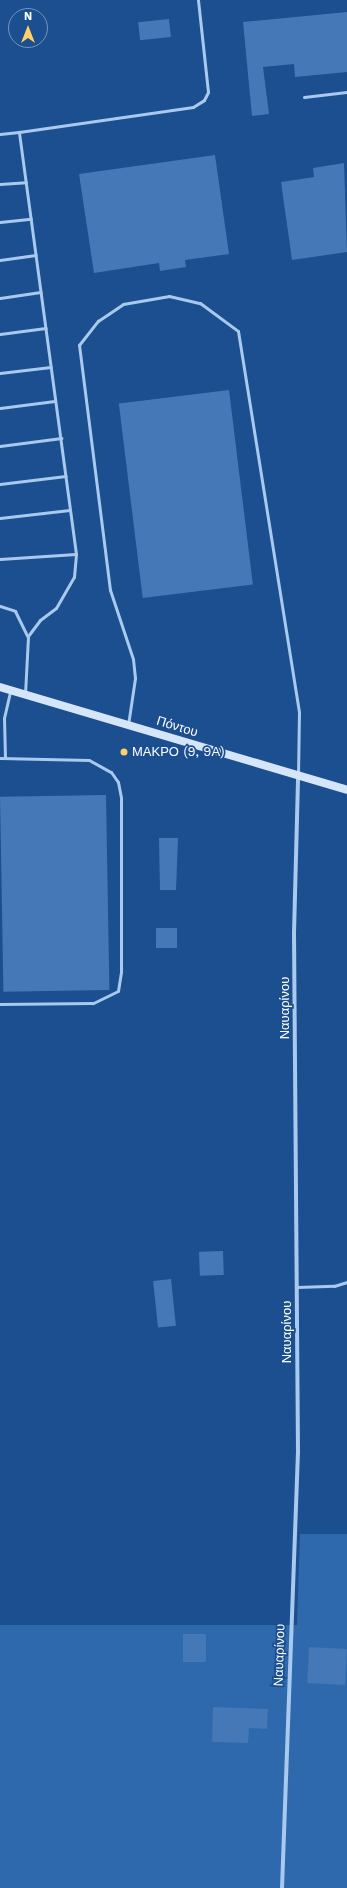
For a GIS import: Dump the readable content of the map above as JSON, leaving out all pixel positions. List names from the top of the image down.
{
  "streets": {
    "street": ["Πόντου", "Ναυαρίνου"]
  },
  "crossings": [
    ["Πόντου", "Ναυαρίνου"]
  ],
  "places": ["ΜΑΚΡΟ (9, 9Α)"],
  "north": "top"
}
